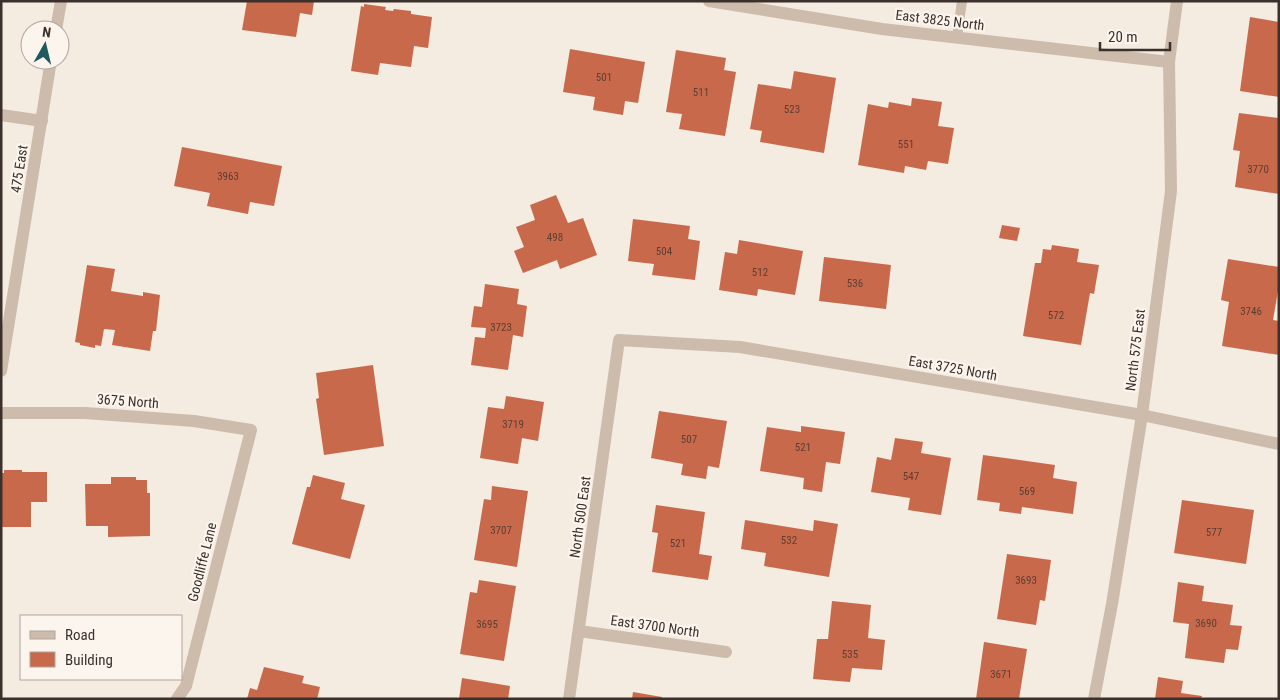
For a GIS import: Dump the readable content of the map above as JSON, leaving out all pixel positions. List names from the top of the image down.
{
  "streets": {
    "street": [
      "East 3825 North",
      "475 East",
      "North 575 East",
      "East 3725 North",
      "3675 North",
      "North 500 East",
      "Goodliffe Lane",
      "East 3700 North"
    ]
  },
  "crossings": [
    ["East 3825 North", "North 575 East"],
    ["North 575 East", "East 3725 North"],
    ["East 3725 North", "North 500 East"],
    ["3675 North", "Goodliffe Lane"],
    ["North 500 East", "East 3700 North"]
  ],
  "house_numbers": [
    "501",
    "511",
    "523",
    "551",
    "3770",
    "3963",
    "498",
    "504",
    "512",
    "536",
    "3746",
    "572",
    "3723",
    "3719",
    "507",
    "521",
    "547",
    "569",
    "3707",
    "577",
    "532",
    "521",
    "3693",
    "3690",
    "3695",
    "535",
    "3671"
  ],
  "legend": ["Road", "Building"],
  "scale_bar": "20 m",
  "north": "top"
}
